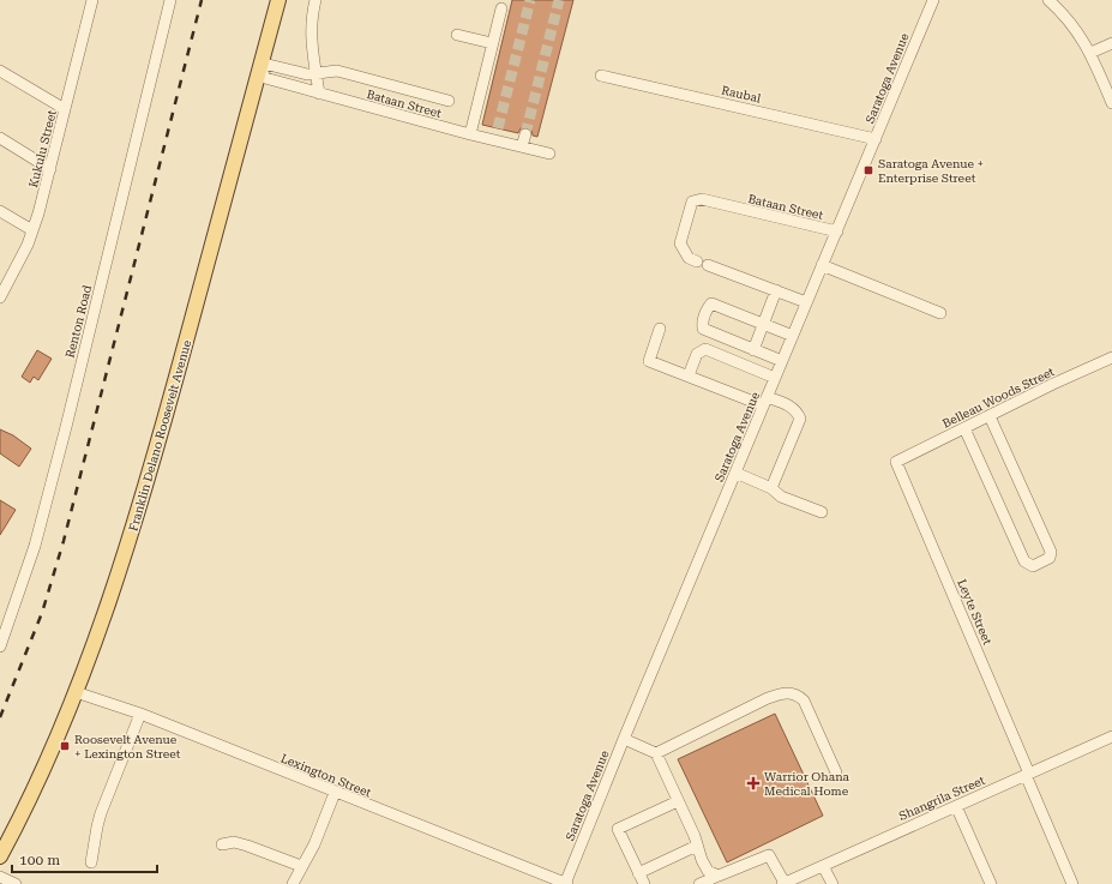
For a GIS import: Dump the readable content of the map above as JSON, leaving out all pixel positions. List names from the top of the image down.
{
  "streets": {
    "main road": ["Franklin Delano Roosevelt Avenue"],
    "street": [
      "Saratoga Avenue",
      "Raubal",
      "Bataan Street",
      "Kukulu Street",
      "Renton Road",
      "Belleau Woods Street",
      "Leyte Street",
      "Lexington Street",
      "Shangrila Street"
    ]
  },
  "crossings": [
    ["Saratoga Avenue", "Raubal"],
    ["Saratoga Avenue", "Bataan Street"],
    ["Saratoga Avenue", "Lexington Street"],
    ["Bataan Street", "Franklin Delano Roosevelt Avenue"],
    ["Belleau Woods Street", "Leyte Street"],
    ["Franklin Delano Roosevelt Avenue", "Lexington Street"],
    ["Leyte Street", "Shangrila Street"]
  ],
  "places": {
    "transit": ["Saratoga Avenue + Enterprise Street", "Roosevelt Avenue + Lexington Street"],
    "health": ["Warrior Ohana Medical Home"]
  },
  "scale_bar": "100 m"
}
